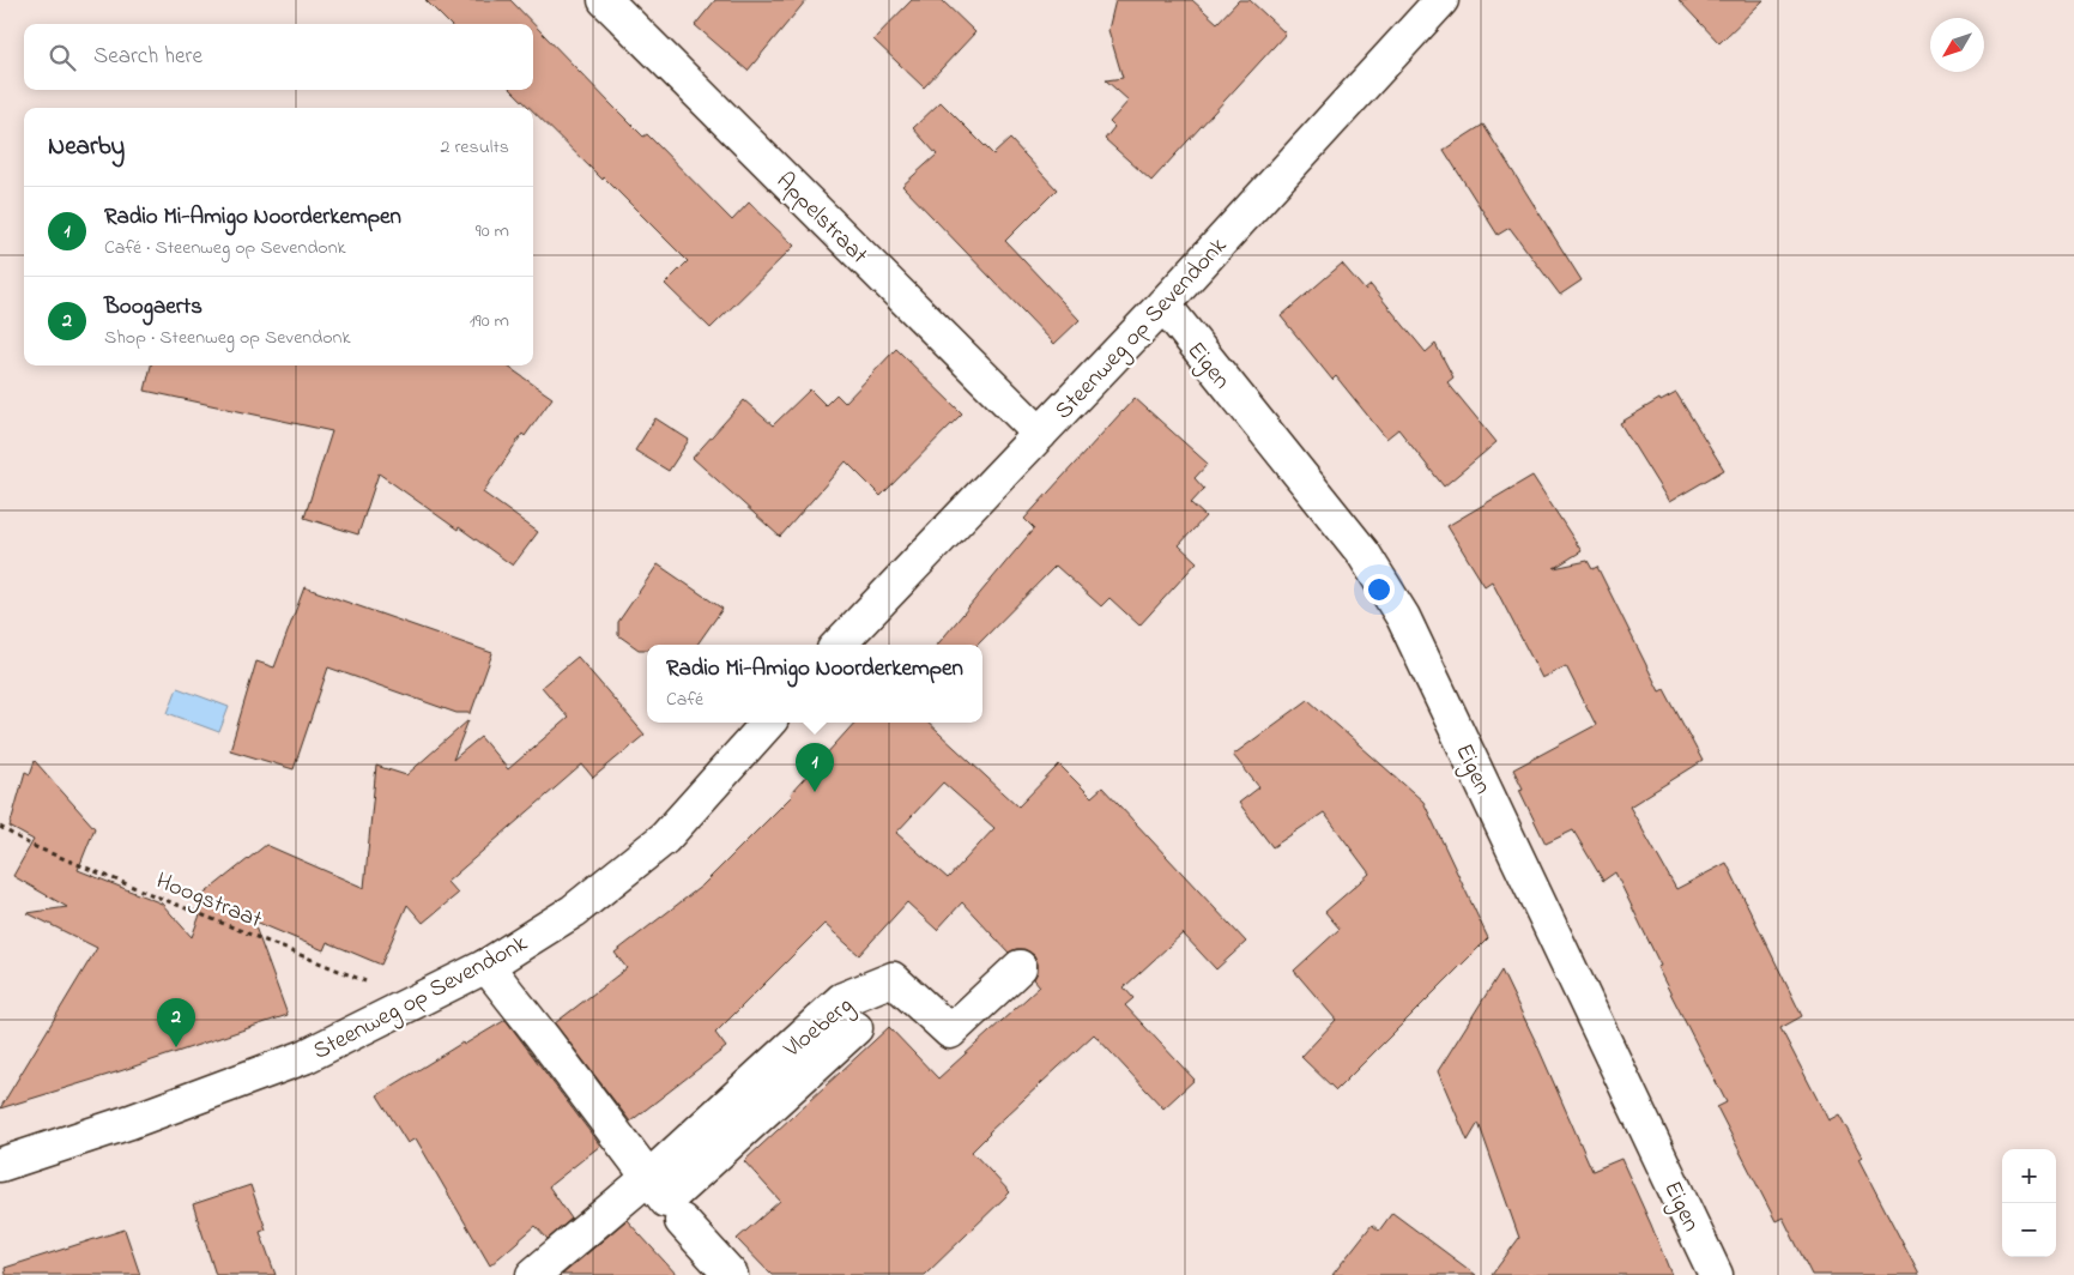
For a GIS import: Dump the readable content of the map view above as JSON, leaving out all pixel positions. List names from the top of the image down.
{
  "streets": {
    "street": [
      "Appelstraat",
      "Steenweg op Sevendonk",
      "Eigen",
      "Vloeberg"
    ],
    "path": ["Hoogstraat"]
  },
  "crossings": [
    ["Appelstraat", "Steenweg op Sevendonk"],
    ["Steenweg op Sevendonk", "Eigen"],
    ["Steenweg op Sevendonk", "Hoogstraat"],
    ["Steenweg op Sevendonk", "Vloeberg"]
  ],
  "north": "bottom left",
  "page": {
    "search": "Search here",
    "heading": ["Nearby", "2 results"],
    "list": [
      {
        "mark": "1",
        "name": "Radio Mi-Amigo Noorderkempen",
        "note": "Café · Steenweg op Sevendonk",
        "value": "90 m"
      },
      {
        "mark": "2",
        "name": "Boogaerts",
        "note": "Shop · Steenweg op Sevendonk",
        "value": "190 m"
      }
    ],
    "popup": ["Radio Mi-Amigo Noorderkempen", "Café"],
    "pins": ["1", "2"],
    "map_buttons": ["+", "−"]
  }
}
